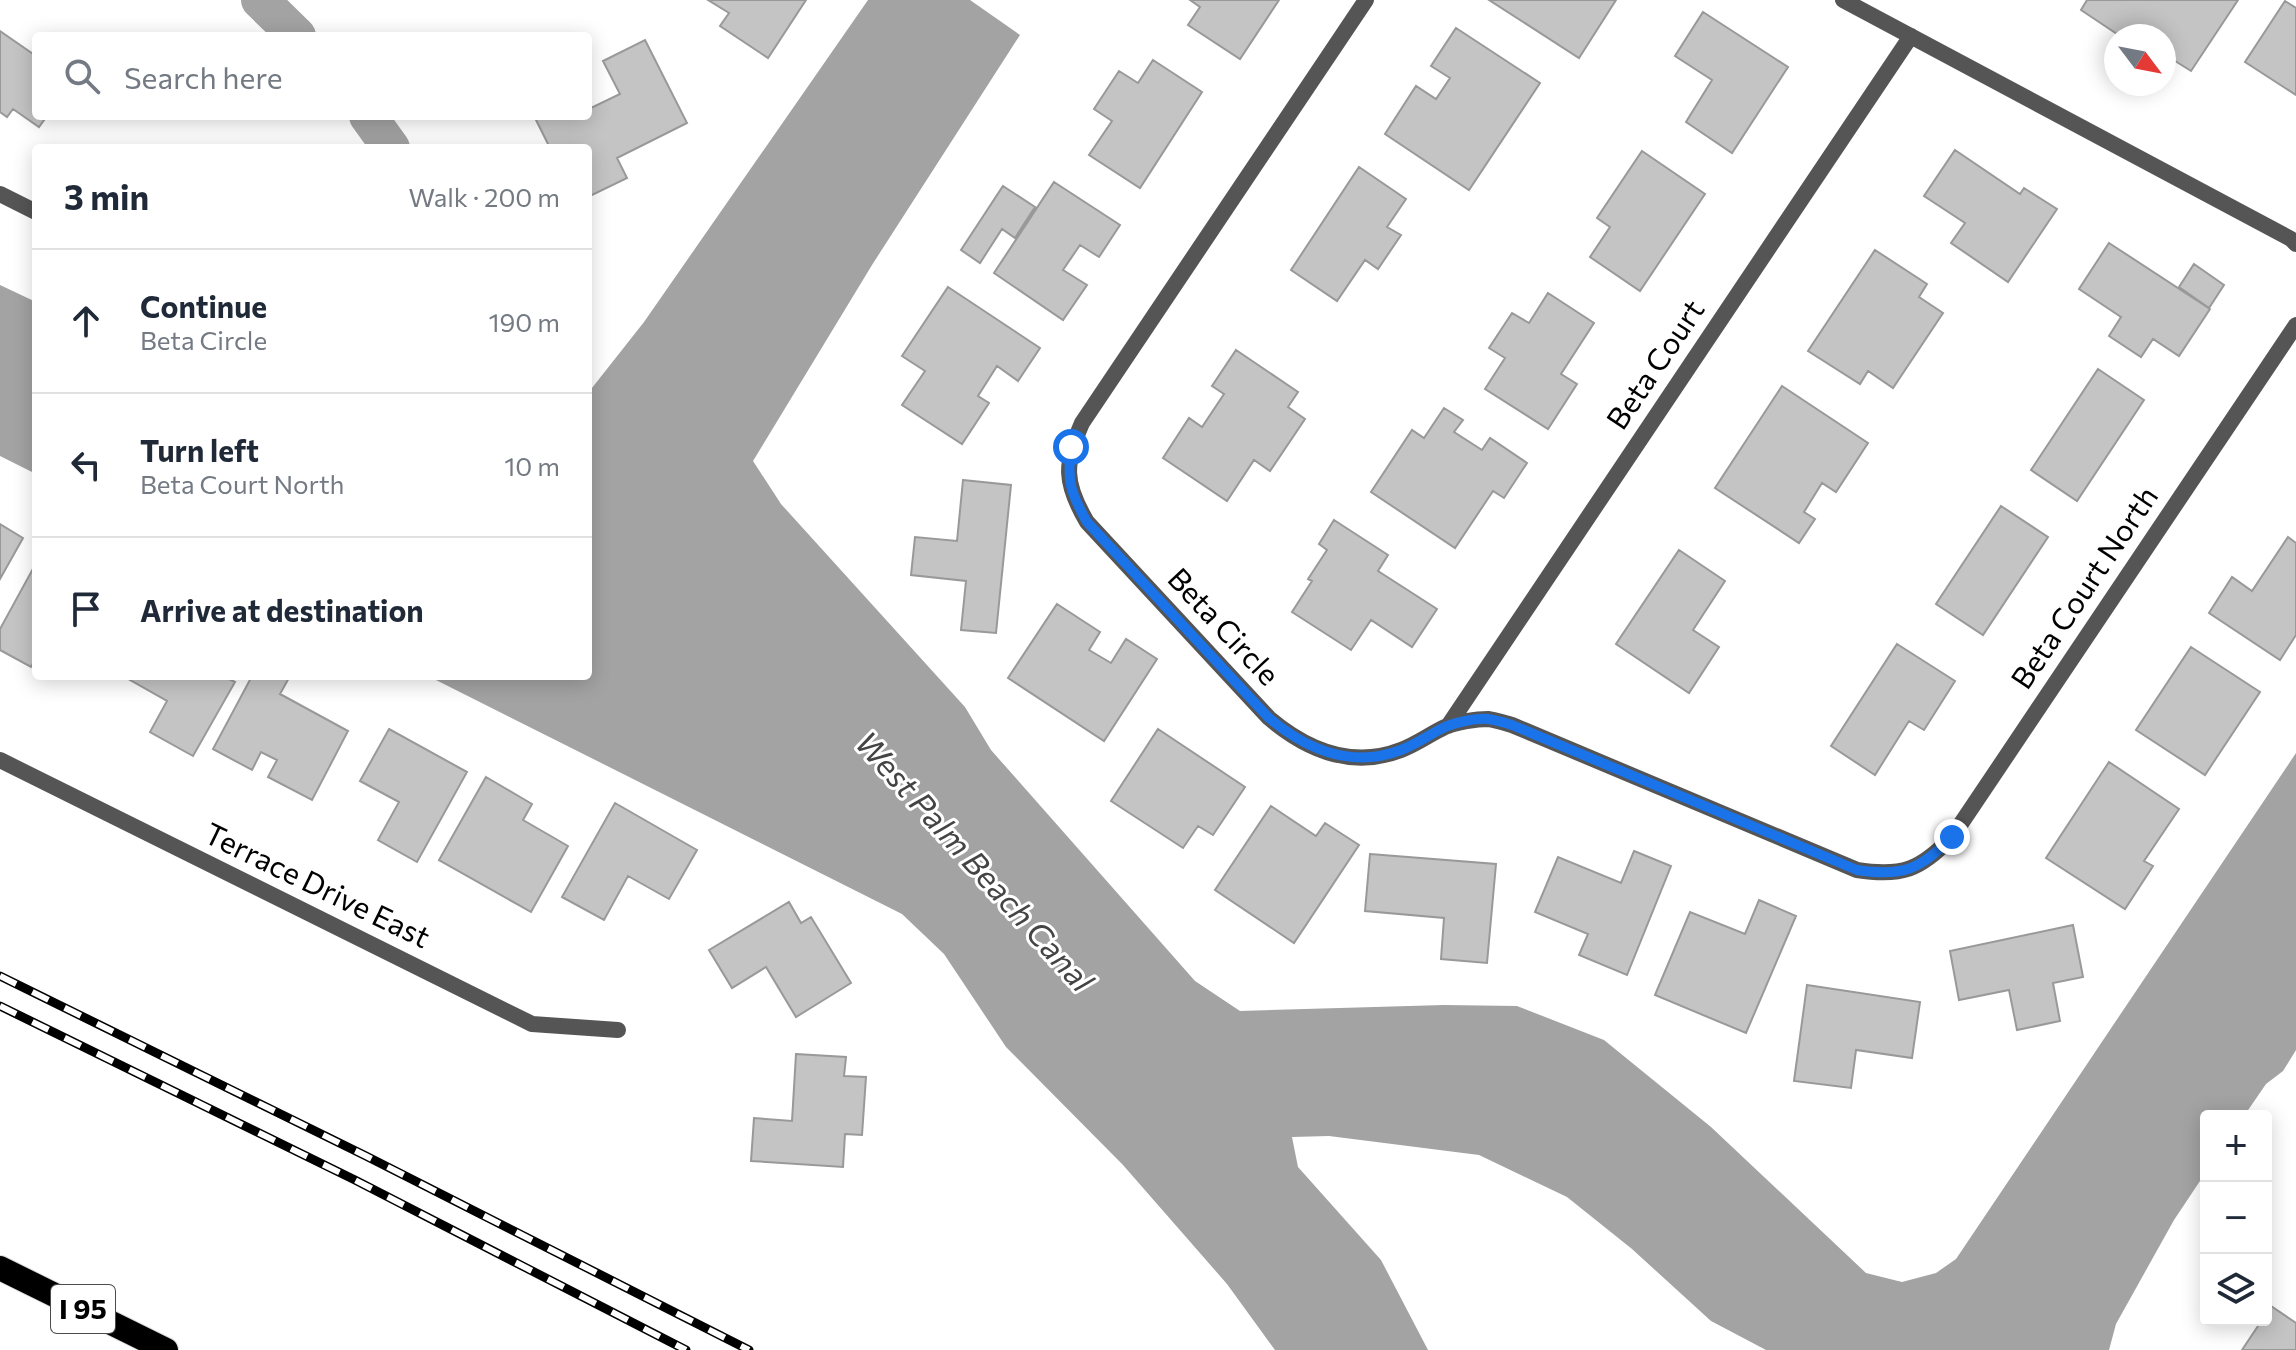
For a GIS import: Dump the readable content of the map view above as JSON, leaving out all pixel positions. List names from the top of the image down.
{
  "streets": {
    "highway": ["I 95"],
    "street": [
      "Beta Court",
      "Beta Court North",
      "Beta Circle",
      "Terrace Drive East"
    ]
  },
  "crossings": [
    ["Beta Court", "Beta Circle"],
    ["Beta Court North", "Beta Circle"]
  ],
  "water": ["West Palm Beach Canal"],
  "north": "bottom right",
  "page": {
    "search": "Search here",
    "heading": ["3 min", "Walk · 200 m"],
    "list": [
      ["Continue", "Beta Circle", "190 m"],
      ["Turn left", "Beta Court North", "10 m"],
      "Arrive at destination"
    ],
    "map_buttons": ["+", "−"]
  }
}
